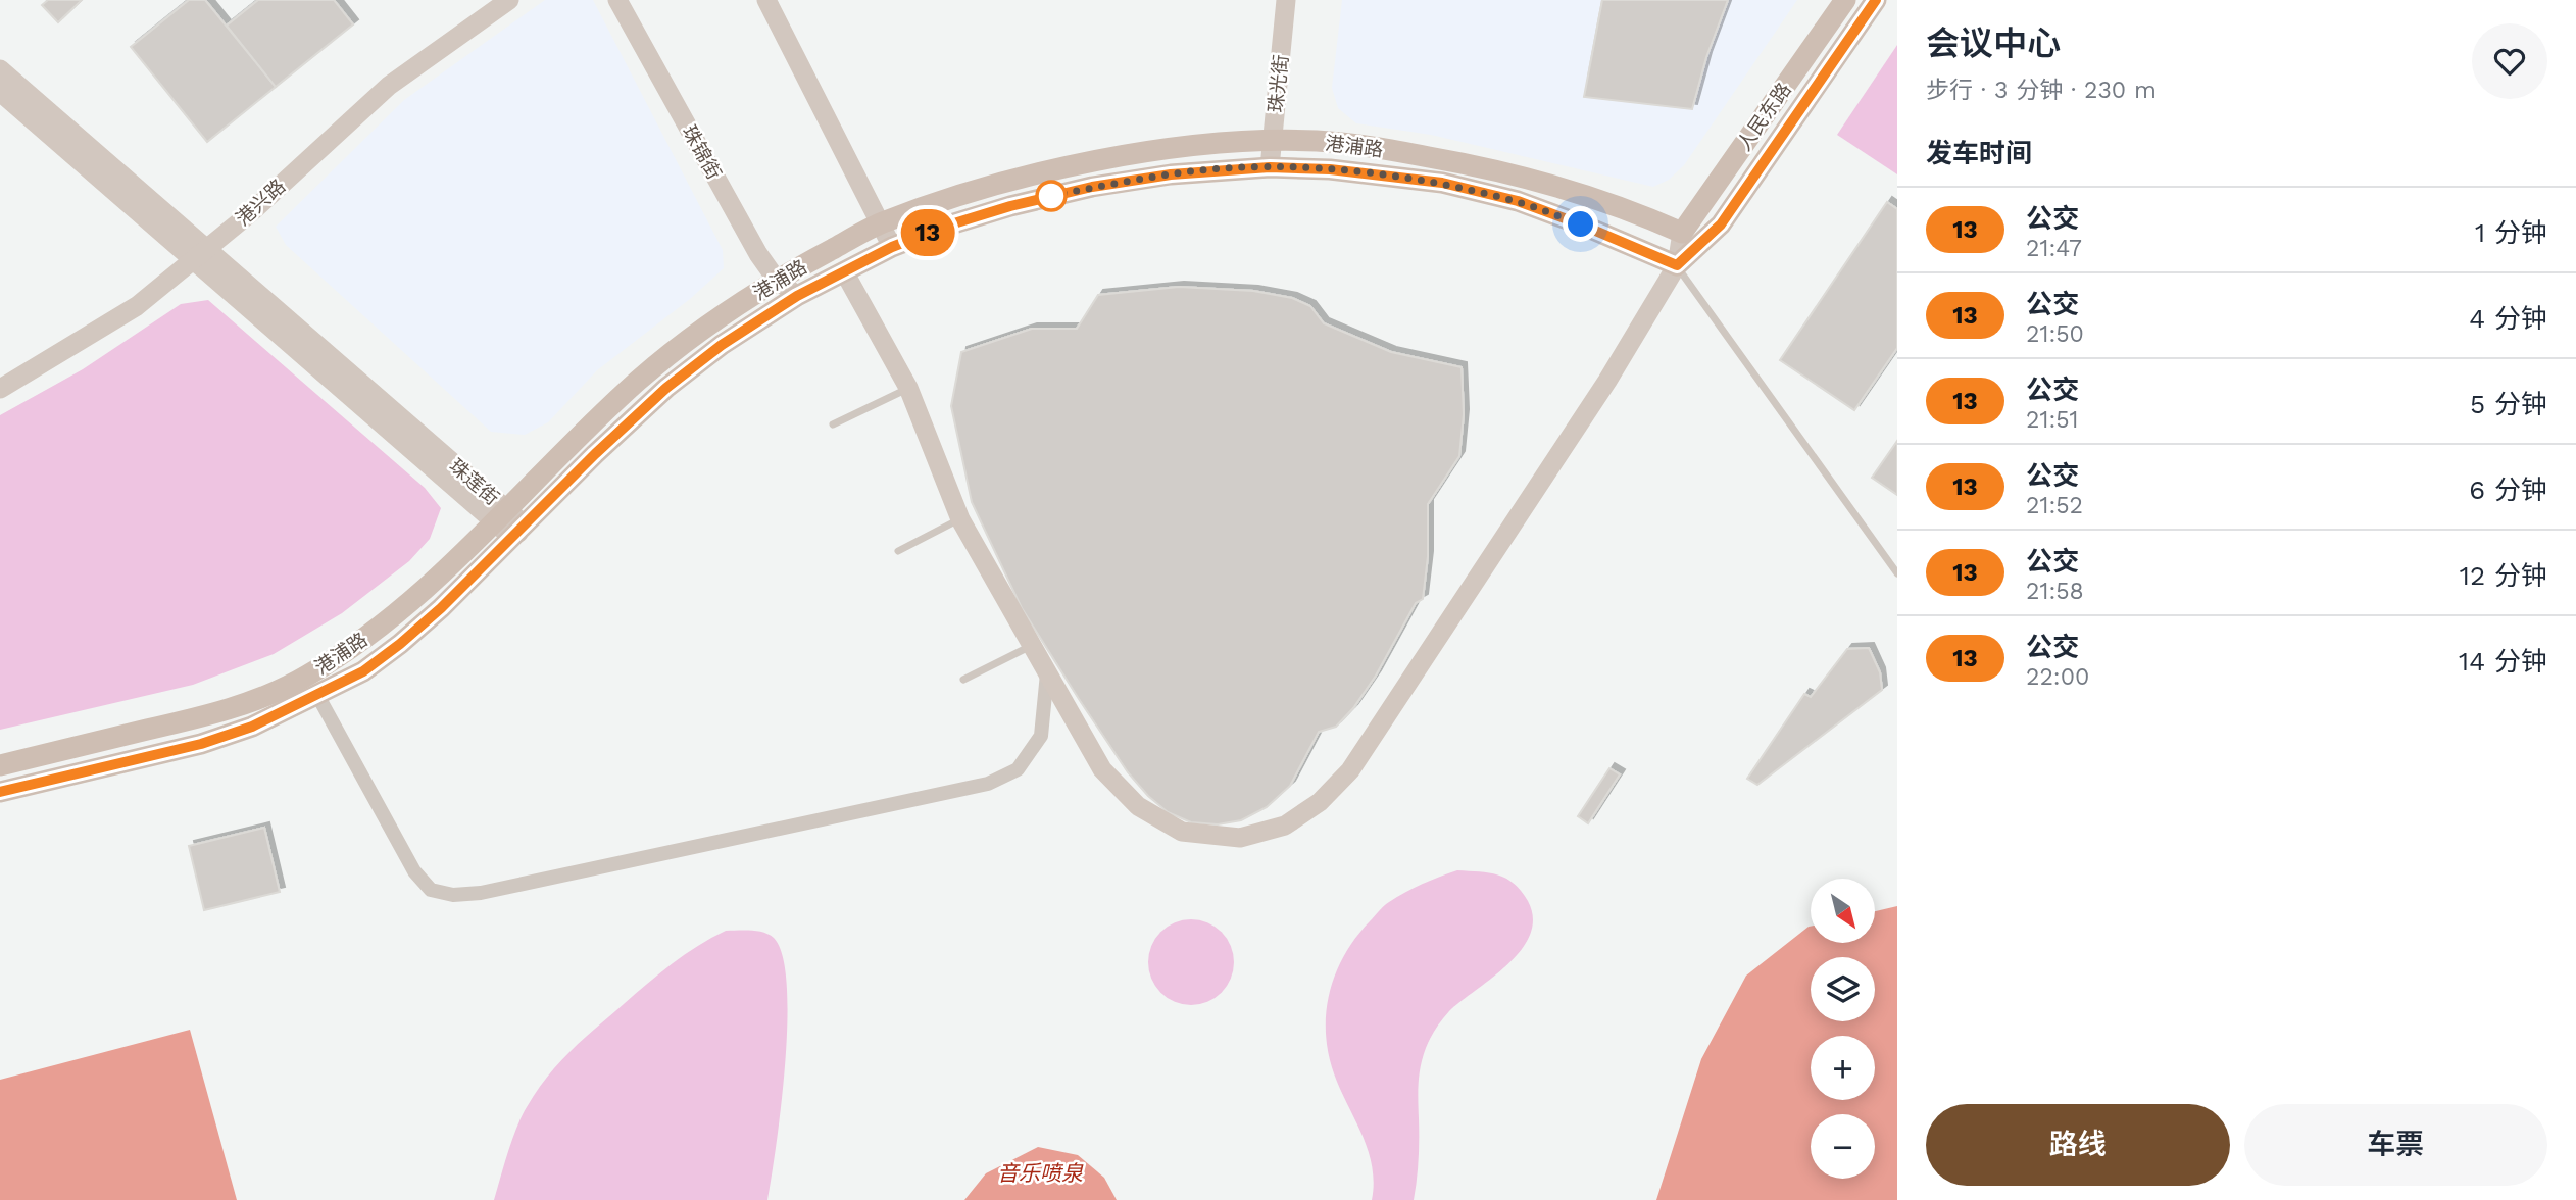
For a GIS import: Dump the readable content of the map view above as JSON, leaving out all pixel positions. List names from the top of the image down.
{
  "streets": {
    "main road": [
      "珠光街",
      "人民东路",
      "港浦路",
      "珠锦街",
      "港兴路",
      "珠莲街"
    ]
  },
  "crossings": [
    ["珠光街", "港浦路"],
    ["人民东路", "港浦路"],
    ["港浦路", "珠锦街"],
    ["港浦路", "珠莲街"],
    ["港兴路", "珠莲街"]
  ],
  "water": ["音乐喷泉"],
  "lines": ["bus line 13"],
  "north": "bottom right",
  "page": {
    "on_map": "13",
    "heading": [
      ["会议中心", "步行 · 3 分钟 · 230 m"],
      "发车时间"
    ],
    "list": [
      {
        "mark": "13",
        "name": "公交",
        "note": "21:47",
        "value": "1 分钟"
      },
      {
        "mark": "13",
        "name": "公交",
        "note": "21:50",
        "value": "4 分钟"
      },
      {
        "mark": "13",
        "name": "公交",
        "note": "21:51",
        "value": "5 分钟"
      },
      {
        "mark": "13",
        "name": "公交",
        "note": "21:52",
        "value": "6 分钟"
      },
      {
        "mark": "13",
        "name": "公交",
        "note": "21:58",
        "value": "12 分钟"
      },
      {
        "mark": "13",
        "name": "公交",
        "note": "22:00",
        "value": "14 分钟"
      }
    ],
    "map_buttons": ["+", "−"],
    "buttons": ["路线", "车票"]
  }
}
